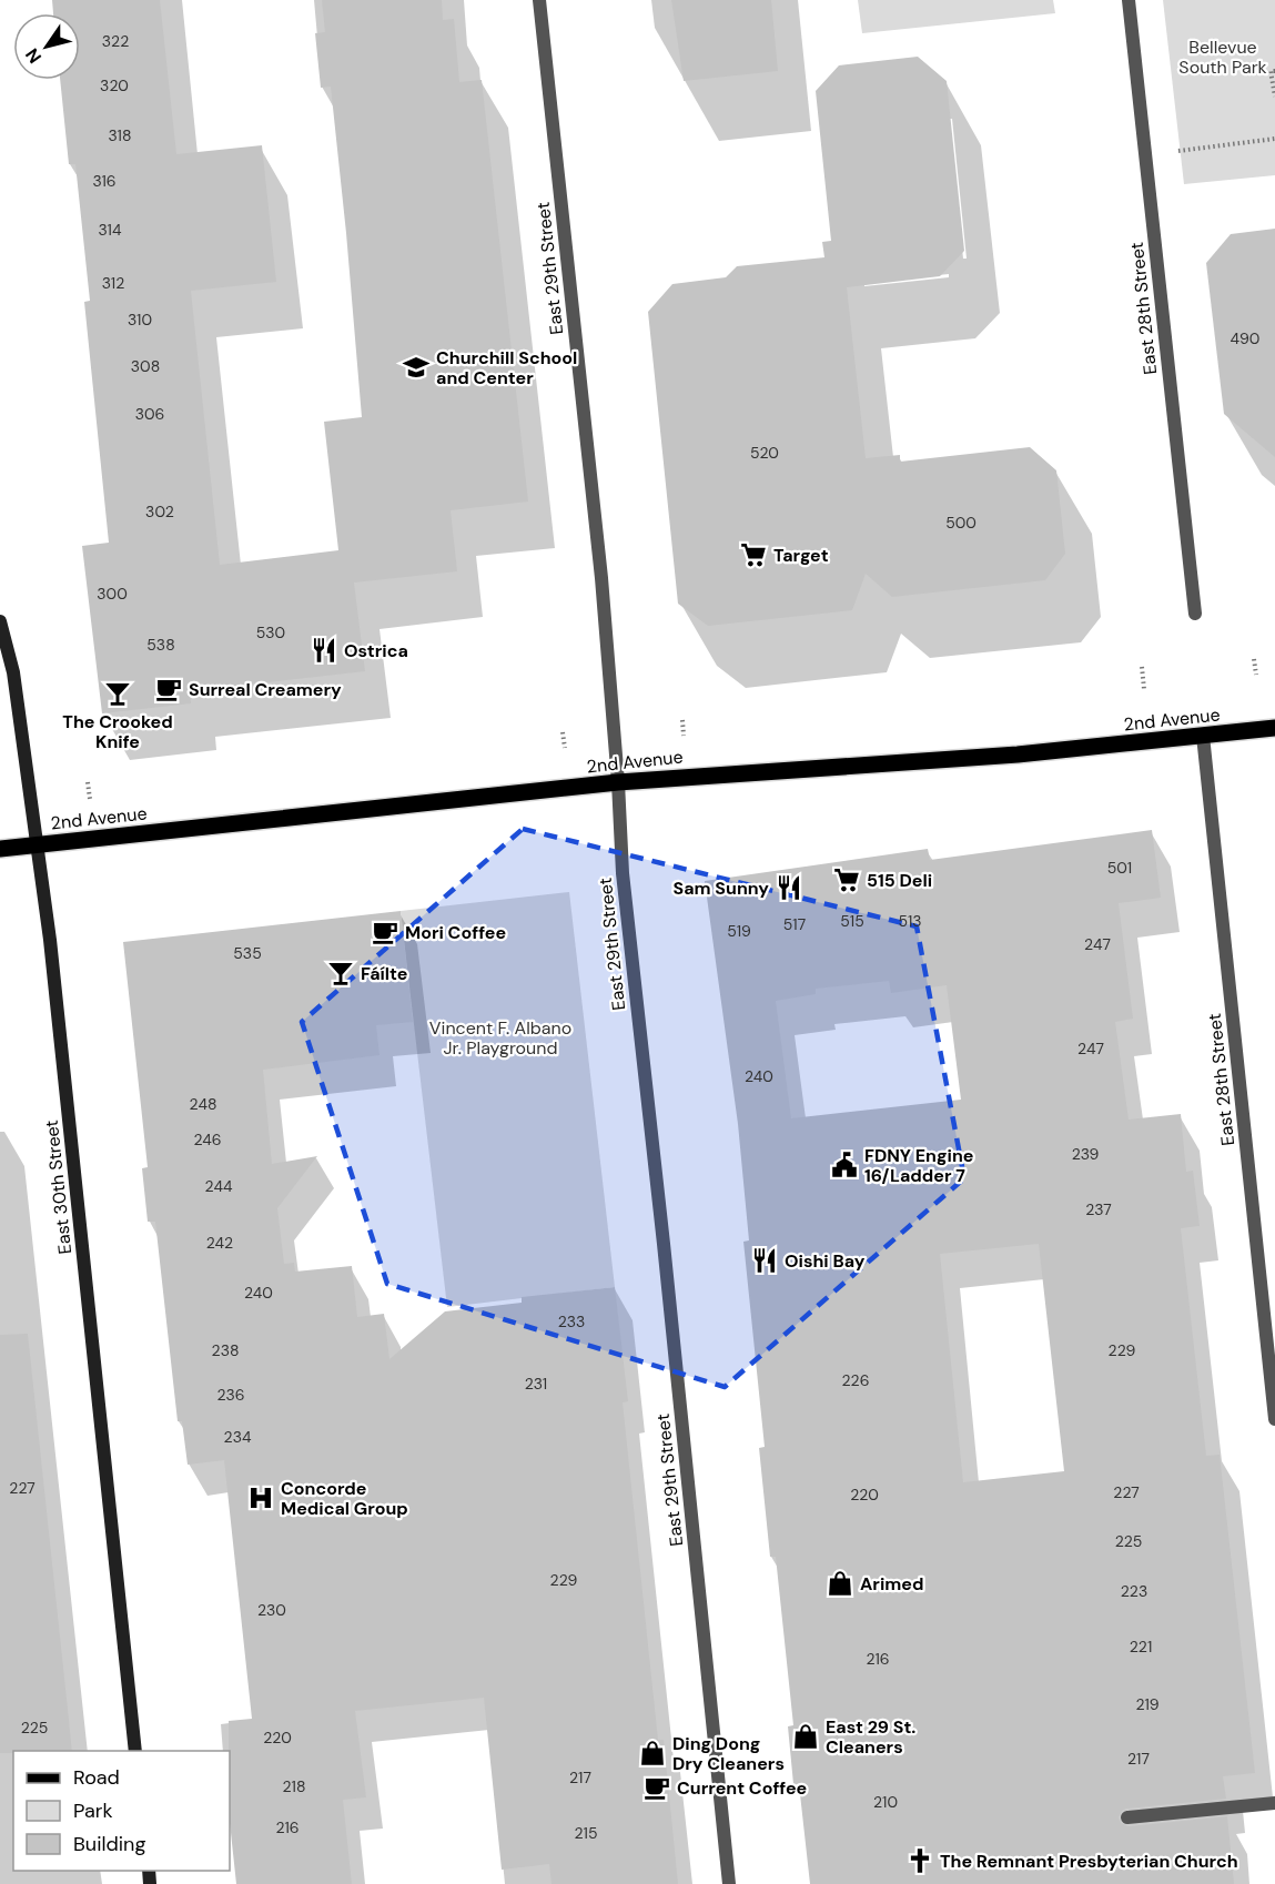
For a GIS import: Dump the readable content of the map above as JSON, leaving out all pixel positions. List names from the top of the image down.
{
  "streets": {
    "main road": ["2nd Avenue"],
    "street": ["East 29th Street", "East 28th Street", "East 30th Street"]
  },
  "crossings": [
    ["East 29th Street", "2nd Avenue"],
    ["East 28th Street", "2nd Avenue"],
    ["2nd Avenue", "East 30th Street"]
  ],
  "parks": ["Bellevue South Park", "Vincent F. Albano Jr. Playground"],
  "places": {
    "school or university": ["Churchill School and Center"],
    "supermarket": ["Target", "515 Deli"],
    "restaurant": ["Ostrica", "Sam Sunny", "Oishi Bay"],
    "cafe": ["Surreal Creamery", "Mori Coffee", "Current Coffee"],
    "bar": ["The Crooked Knife", "Fáílte"],
    "public building": ["FDNY Engine 16/Ladder 7"],
    "hospital": ["Concorde Medical Group"],
    "shop": ["Arimed", "East 29 St. Cleaners", "Ding Dong Dry Cleaners"],
    "church": ["The Remnant Presbyterian Church"]
  },
  "house_numbers": [
    "322",
    "320",
    "318",
    "316",
    "314",
    "312",
    "310",
    "490",
    "308",
    "306",
    "520",
    "302",
    "500",
    "300",
    "530",
    "538",
    "501",
    "515",
    "513",
    "517",
    "519",
    "247",
    "535",
    "247",
    "240",
    "248",
    "246",
    "239",
    "244",
    "237",
    "242",
    "240",
    "233",
    "238",
    "229",
    "226",
    "231",
    "236",
    "234",
    "227",
    "227",
    "220",
    "225",
    "229",
    "223",
    "230",
    "221",
    "216",
    "219",
    "225",
    "220",
    "217",
    "217",
    "218",
    "210",
    "216",
    "215"
  ],
  "legend": ["Road", "Park", "Building"],
  "north": "bottom left"
}
